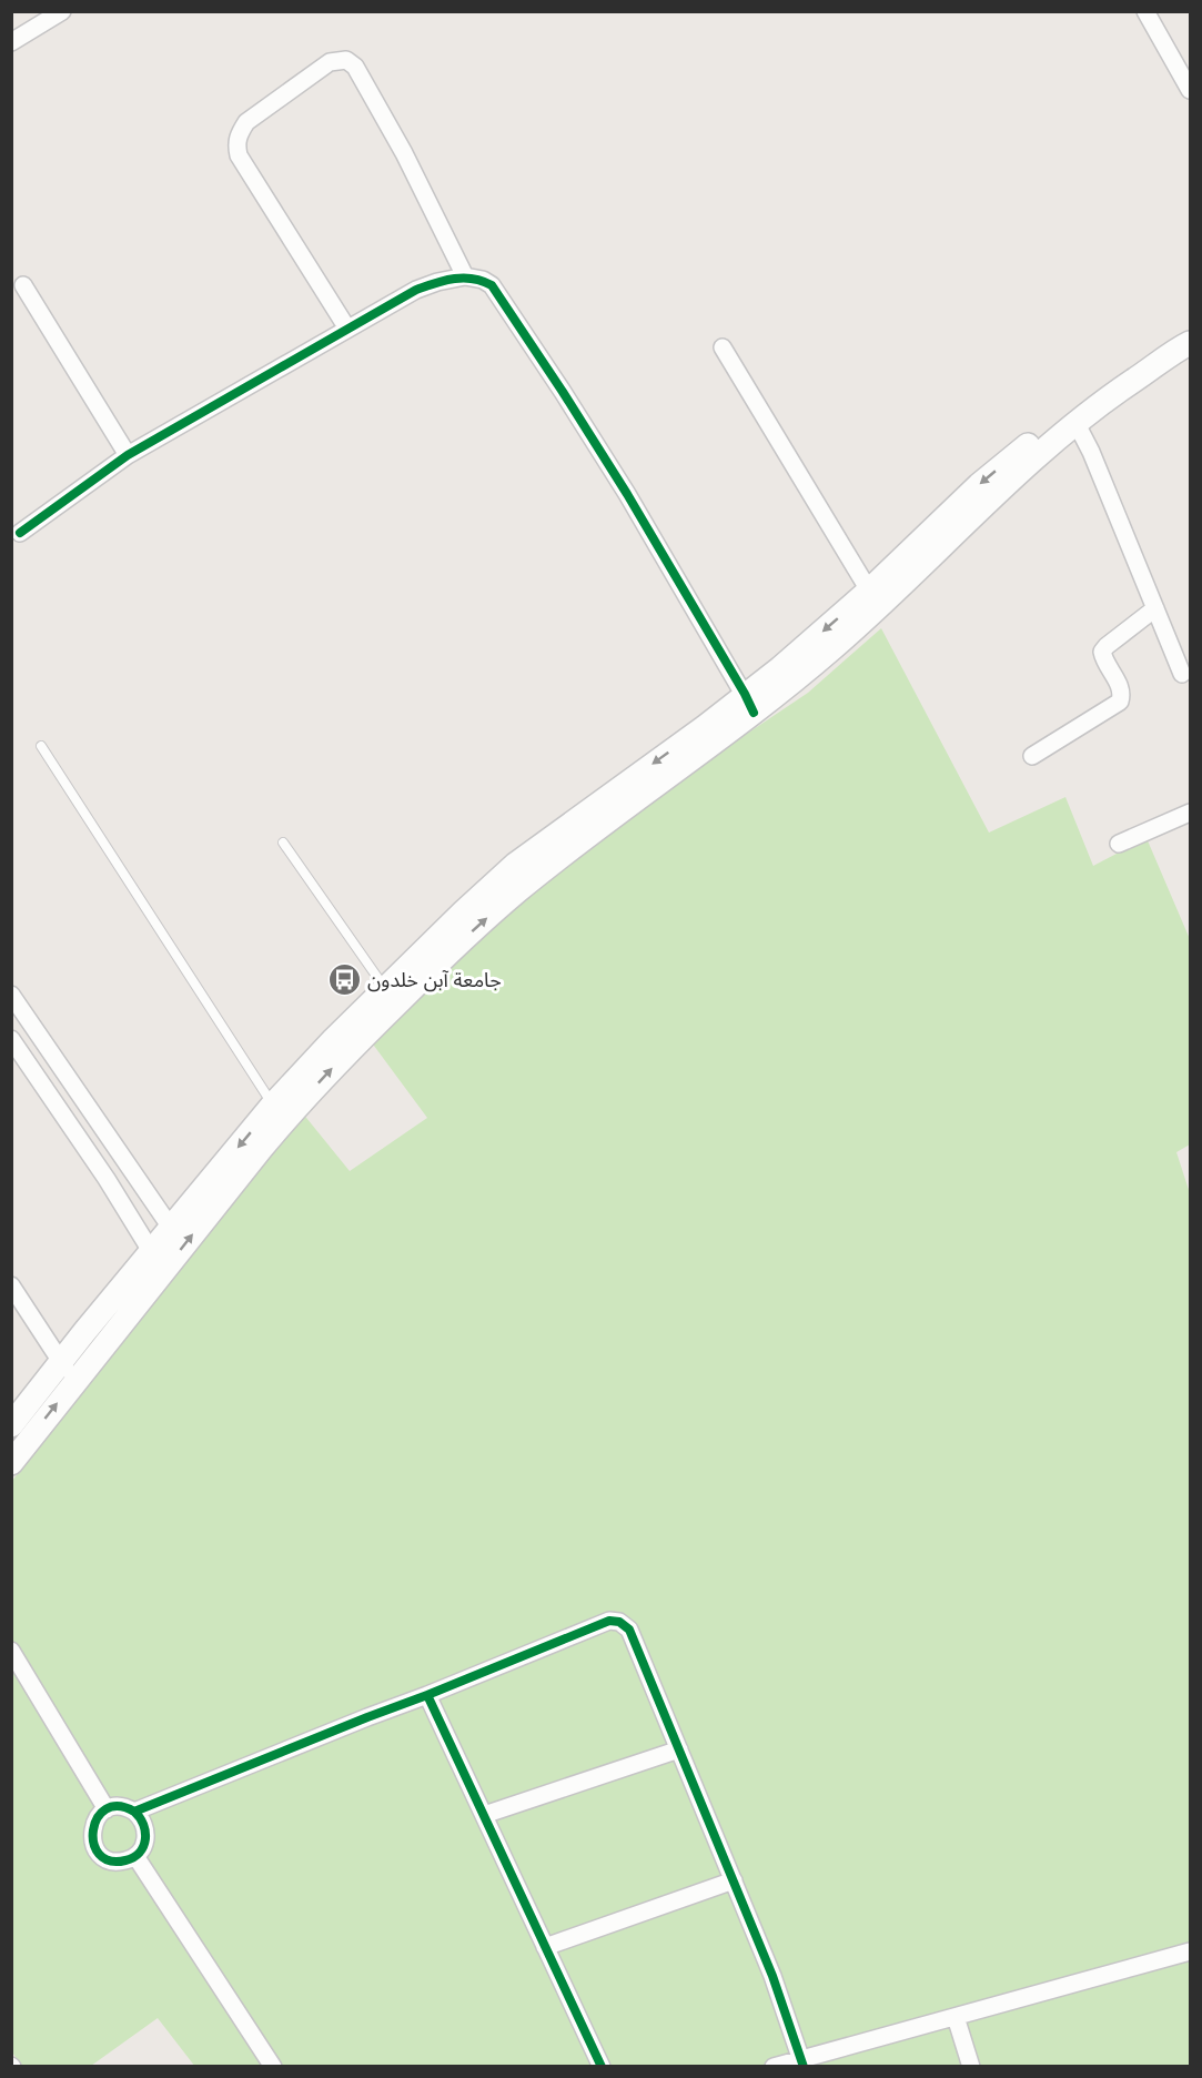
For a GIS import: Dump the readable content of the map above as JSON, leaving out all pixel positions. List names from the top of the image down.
{
  "places": {
    "bus stop": ["جامعة آبن خلدون"]
  }
}
